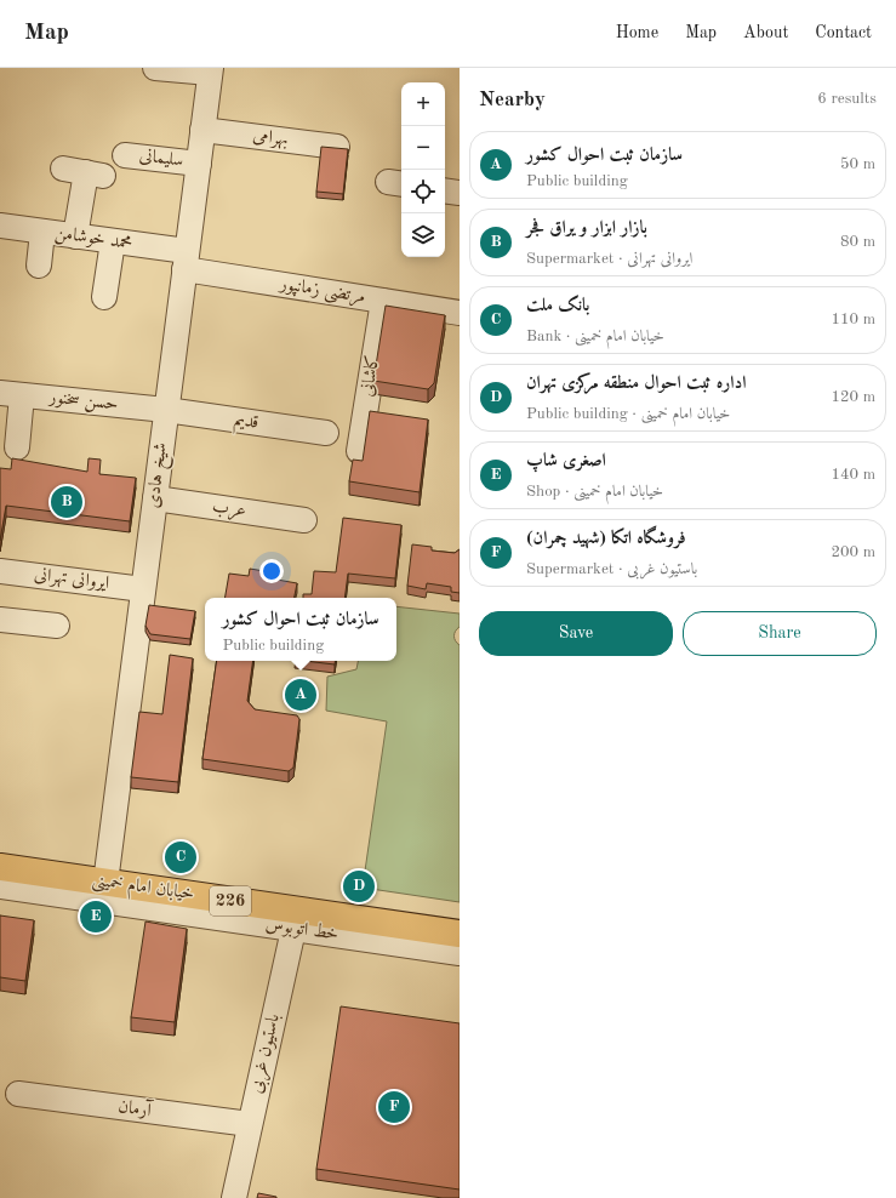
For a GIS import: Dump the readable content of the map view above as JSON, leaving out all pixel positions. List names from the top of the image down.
{
  "streets": {
    "main road": ["خیابان امام خمینی", "226"],
    "street": [
      "بهرامی",
      "سلیمانی",
      "محمد خوشامن",
      "مرتضی زمانپور",
      "کاشانی",
      "حسن سخنور",
      "قدیم",
      "شیخ هادی",
      "عرب",
      "ایروانی تهرانی",
      "خط اتوبوس",
      "باستیون غربی",
      "آرمان"
    ]
  },
  "crossings": [
    ["بهرامی", "شیخ هادی"],
    ["سلیمانی", "شیخ هادی"],
    ["محمد خوشامن", "مرتضی زمانپور"],
    ["محمد خوشامن", "شیخ هادی"],
    ["مرتضی زمانپور", "کاشانی"],
    ["مرتضی زمانپور", "شیخ هادی"],
    ["حسن سخنور", "قدیم"],
    ["حسن سخنور", "شیخ هادی"],
    ["قدیم", "شیخ هادی"],
    ["شیخ هادی", "عرب"],
    ["شیخ هادی", "ایروانی تهرانی"],
    ["شیخ هادی", "خیابان امام خمینی"],
    ["خیابان امام خمینی", "خط اتوبوس"],
    ["خیابان امام خمینی", "باستیون غربی"],
    ["خط اتوبوس", "باستیون غربی"],
    ["باستیون غربی", "آرمان"]
  ],
  "page": {
    "header": "Map",
    "nav": [
      "Home",
      "Map",
      "About",
      "Contact"
    ],
    "heading": ["Nearby", "6 results"],
    "map_buttons": ["+", "−"],
    "list": [
      {
        "mark": "A",
        "name": "سازمان ثبت احوال کشور",
        "note": "Public building",
        "value": "50 m"
      },
      {
        "mark": "B",
        "name": "بازار ابزار و یراق فجر",
        "note": "Supermarket · ایروانی تهرانی",
        "value": "80 m"
      },
      {
        "mark": "C",
        "name": "بانک ملت",
        "note": "Bank · خیابان امام خمینی",
        "value": "110 m"
      },
      {
        "mark": "D",
        "name": "اداره ثبت احوال منطقه مركزی تهران",
        "note": "Public building · خیابان امام خمینی",
        "value": "120 m"
      },
      {
        "mark": "E",
        "name": "اصغری شاپ",
        "note": "Shop · خیابان امام خمینی",
        "value": "140 m"
      },
      {
        "mark": "F",
        "name": "فروشگاه اتکا (شهید چمران)",
        "note": "Supermarket · باستیون غربی",
        "value": "200 m"
      }
    ],
    "pins": [
      "B",
      "A",
      "C",
      "D",
      "E",
      "F"
    ],
    "buttons": ["Save", "Share"],
    "popup": ["سازمان ثبت احوال کشور", "Public building"]
  }
}
